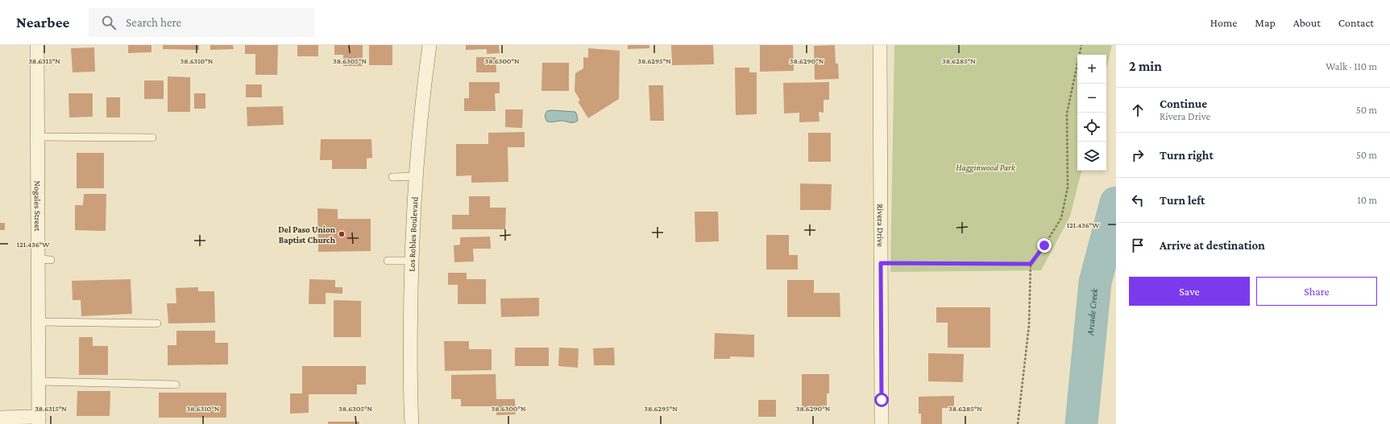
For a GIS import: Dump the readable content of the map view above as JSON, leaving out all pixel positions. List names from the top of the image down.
{
  "streets": {
    "street": ["Nogales Street", "Rivera Drive", "Los Robles Boulevard"]
  },
  "water": ["Arcade Creek"],
  "parks": ["Hagginwood Park"],
  "places": ["Del Paso Union Baptist Church"],
  "page": {
    "header": "Nearbee",
    "search": "Search here",
    "nav": [
      "Home",
      "Map",
      "About",
      "Contact"
    ],
    "heading": ["2 min", "Walk · 110 m"],
    "map_buttons": ["+", "−"],
    "list": [
      ["Continue", "Rivera Drive", "50 m"],
      ["Turn right", "50 m"],
      ["Turn left", "10 m"],
      "Arrive at destination"
    ],
    "buttons": ["Save", "Share"]
  },
  "coordinates": [
    "38.6315°N",
    "38.6310°N",
    "38.6305°N",
    "38.6300°N",
    "38.6295°N",
    "38.6290°N",
    "38.6285°N",
    "121.436°W"
  ]
}
